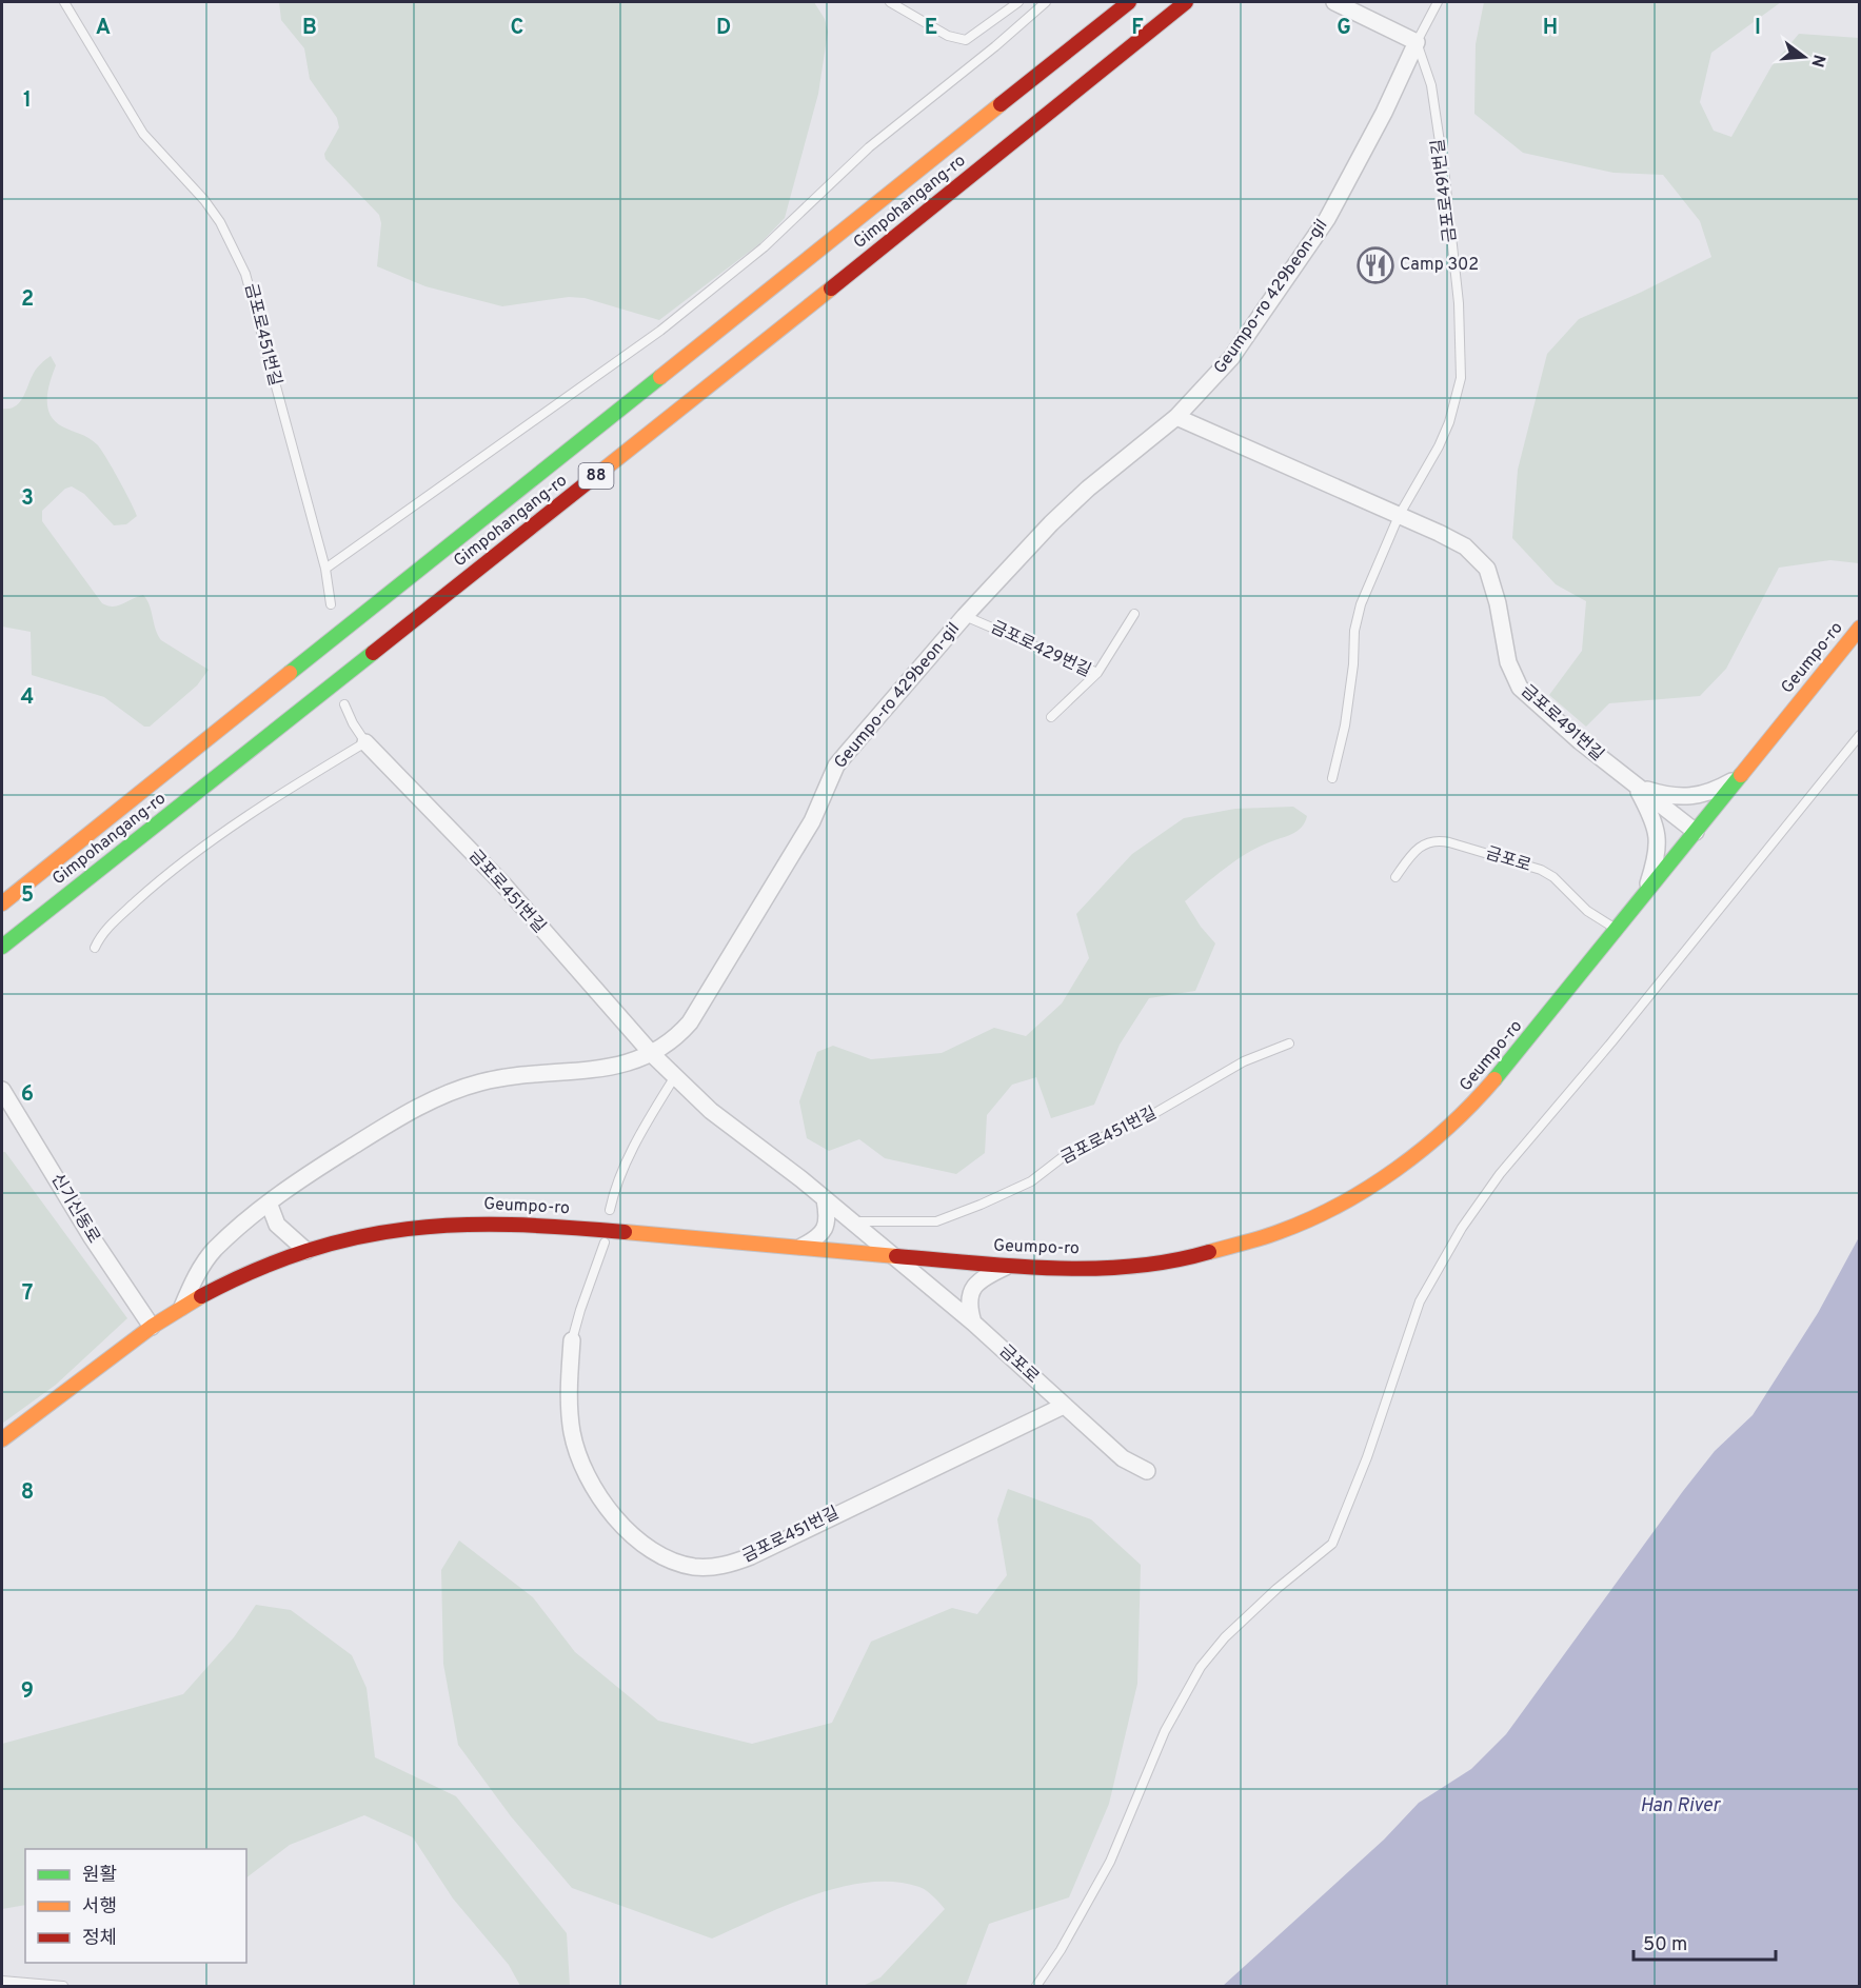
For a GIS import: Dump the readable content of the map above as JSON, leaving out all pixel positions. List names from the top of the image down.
{
  "streets": {
    "main road": ["Gimpohangang-ro", "88", "Geumpo-ro"],
    "street": [
      "금포로491번길",
      "Geumpo-ro 429beon-gil",
      "금포로451번길",
      "금포로",
      "신기신동로"
    ],
    "lane": ["금포로429번길"]
  },
  "crossings": [
    ["금포로491번길", "Geumpo-ro 429beon-gil"],
    ["금포로491번길", "Geumpo-ro"],
    ["Geumpo-ro 429beon-gil", "금포로451번길"],
    ["Geumpo-ro 429beon-gil", "금포로429번길"],
    ["Geumpo-ro 429beon-gil", "Geumpo-ro"],
    ["금포로451번길", "Geumpo-ro"],
    ["금포로451번길", "금포로"],
    ["Geumpo-ro", "금포로"],
    ["Geumpo-ro", "신기신동로"]
  ],
  "water": ["Han River"],
  "places": {
    "restaurant": ["Camp 302"]
  },
  "legend": ["원활", "서행", "정체"],
  "scale_bar": "50 m",
  "north": "right",
  "grid": {
    "columns": [
      "A",
      "B",
      "C",
      "D",
      "E",
      "F",
      "G",
      "H",
      "I"
    ],
    "rows": [
      "1",
      "2",
      "3",
      "4",
      "5",
      "6",
      "7",
      "8",
      "9"
    ]
  }
}
